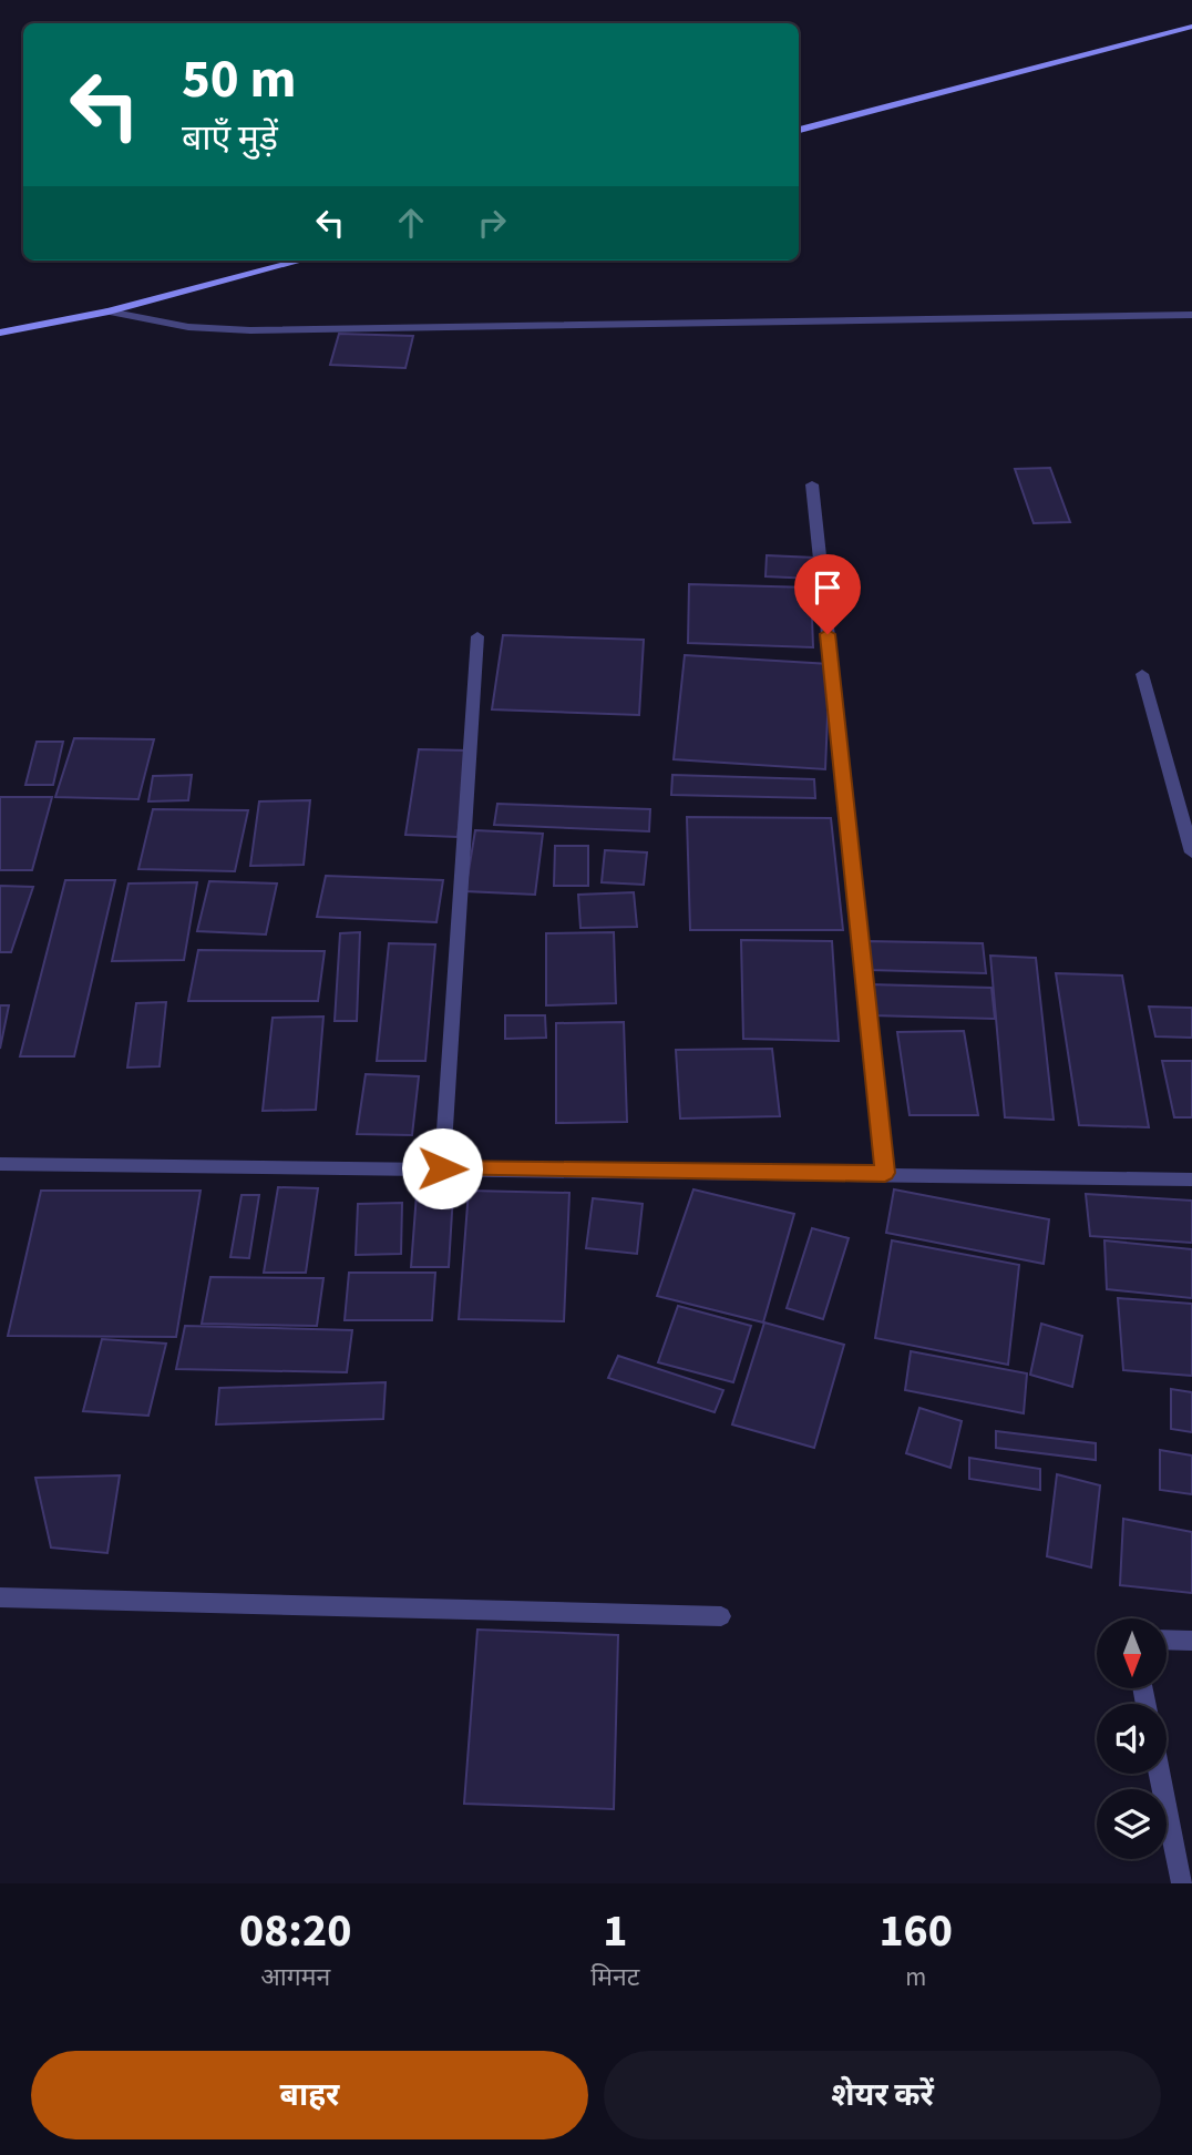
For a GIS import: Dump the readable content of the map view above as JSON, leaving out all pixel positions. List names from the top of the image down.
{
  "north": "bottom",
  "page": {
    "turn": ["50 m", "बाएँ मुड़ें"],
    "eta": [
      "08:20",
      "आगमन",
      "1",
      "मिनट",
      "160",
      "m"
    ],
    "buttons": ["बाहर", "शेयर करें"]
  }
}
